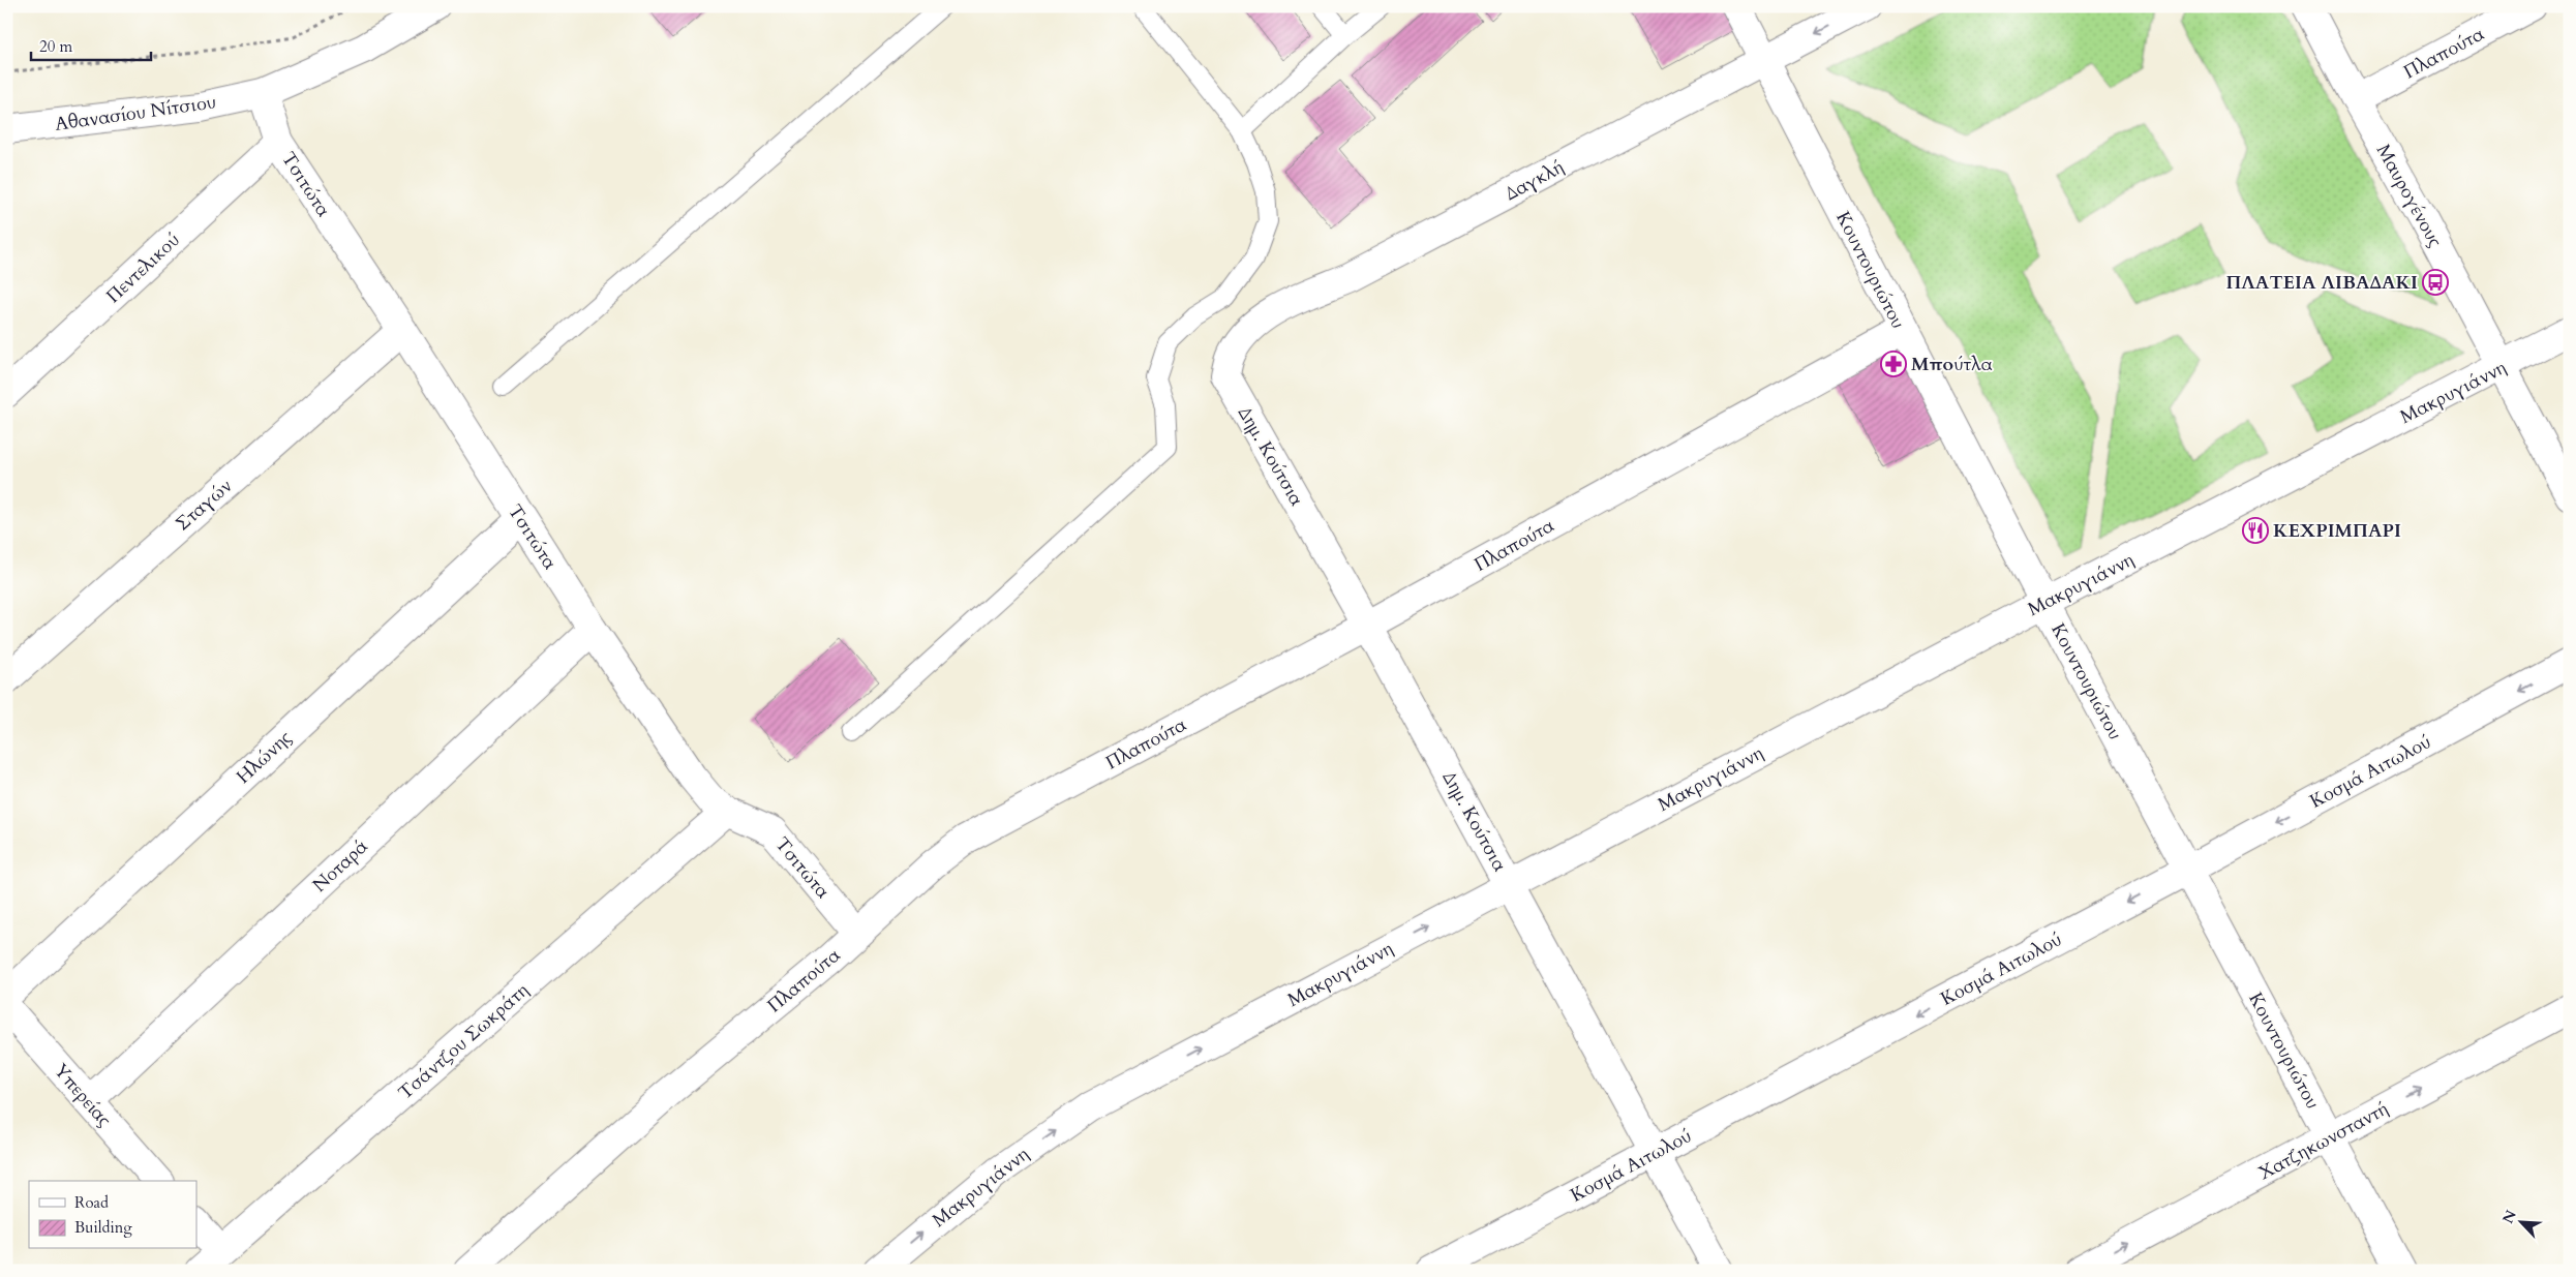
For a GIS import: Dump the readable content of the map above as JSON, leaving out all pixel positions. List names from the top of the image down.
{
  "streets": {
    "street": [
      "Πλαπούτα",
      "Αθανασίου Νίτσιου",
      "Δαγκλή",
      "Τσιτώτα",
      "Μαυρογένους",
      "Πεντελικού",
      "Κουντουριώτου",
      "Μακρυγιάννη",
      "Δημ. Κούτσια",
      "Σταγών",
      "Ηλώνης",
      "Κοσμά Αιτωλού",
      "Νοταρά",
      "Τσάντζου Σωκράτη",
      "Υπερείας",
      "Χατζηκωνσταντή"
    ]
  },
  "crossings": [
    ["Πλαπούτα", "Τσιτώτα"],
    ["Πλαπούτα", "Μαυρογένους"],
    ["Πλαπούτα", "Κουντουριώτου"],
    ["Πλαπούτα", "Δημ. Κούτσια"],
    ["Αθανασίου Νίτσιου", "Τσιτώτα"],
    ["Δαγκλή", "Κουντουριώτου"],
    ["Δαγκλή", "Δημ. Κούτσια"],
    ["Τσιτώτα", "Πεντελικού"],
    ["Τσιτώτα", "Σταγών"],
    ["Τσιτώτα", "Ηλώνης"],
    ["Τσιτώτα", "Νοταρά"],
    ["Τσιτώτα", "Τσάντζου Σωκράτη"],
    ["Μαυρογένους", "Μακρυγιάννη"],
    ["Κουντουριώτου", "Μακρυγιάννη"],
    ["Κουντουριώτου", "Κοσμά Αιτωλού"],
    ["Κουντουριώτου", "Χατζηκωνσταντή"],
    ["Μακρυγιάννη", "Δημ. Κούτσια"],
    ["Δημ. Κούτσια", "Κοσμά Αιτωλού"],
    ["Νοταρά", "Υπερείας"]
  ],
  "one_way": ["Μακρυγιάννη", "Κοσμά Αιτωλού", "Χατζηκωνσταντή"],
  "places": {
    "bus stop": ["ΠΛΑΤΕΙΑ ΛΙΒΑΔΑΚΙ"],
    "pharmacy": ["Μπούτλα"],
    "restaurant": ["ΚΕΧΡΙΜΠΑΡΙ"]
  },
  "legend": ["Road", "Building"],
  "scale_bar": "20 m",
  "north": "top left"
}
